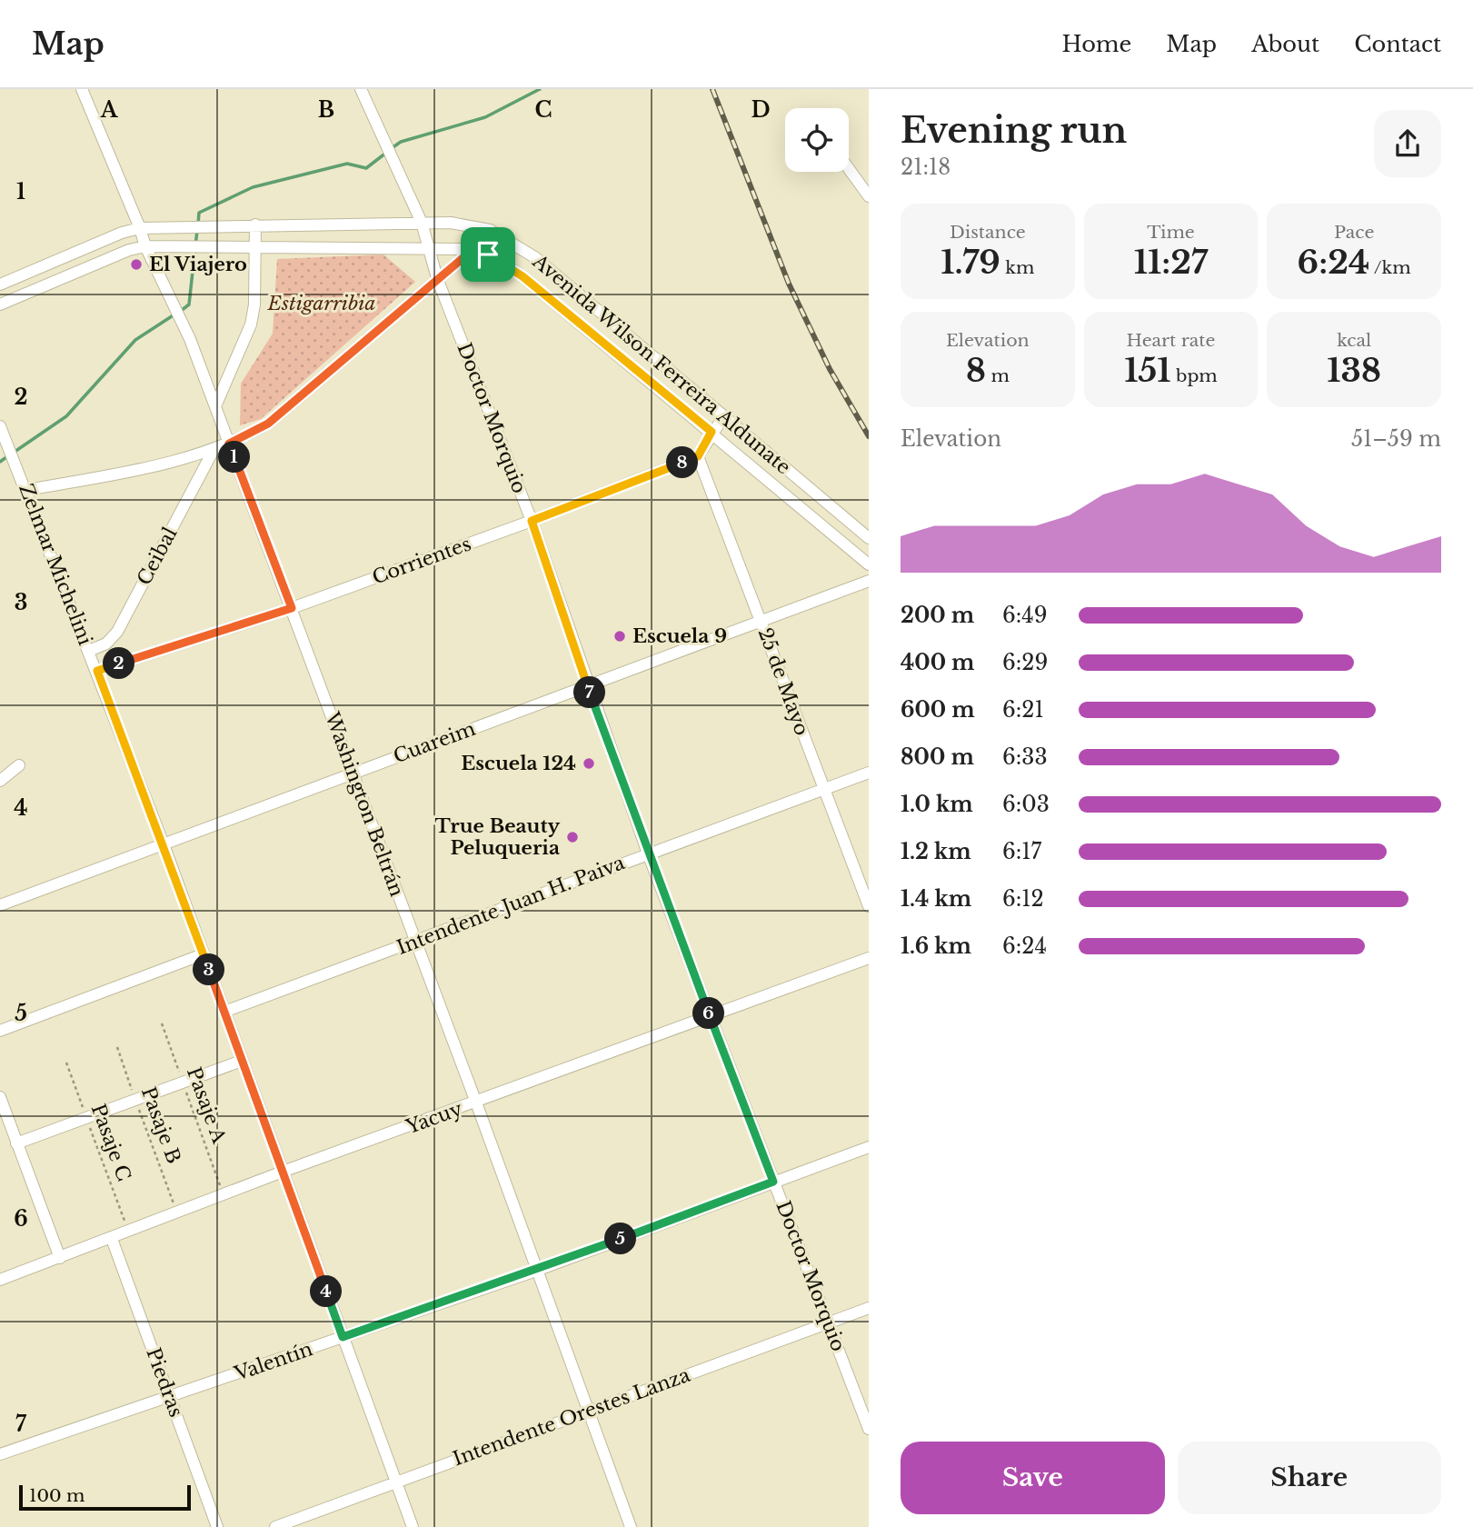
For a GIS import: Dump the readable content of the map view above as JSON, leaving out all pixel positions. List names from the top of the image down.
{
  "streets": {
    "street": [
      "Avenida Wilson Ferreira Aldunate",
      "Doctor Morquio",
      "Ceibal",
      "Corrientes",
      "Zelmar Michelini",
      "25 de Mayo",
      "Cuareim",
      "Washington Beltrán",
      "Intendente Juan H. Paiva",
      "Yacuy",
      "Valentín",
      "Piedras",
      "Intendente Orestes Lanza"
    ],
    "path": ["Pasaje A", "Pasaje B", "Pasaje C"]
  },
  "crossings": [
    ["Avenida Wilson Ferreira Aldunate", "Doctor Morquio"],
    ["Avenida Wilson Ferreira Aldunate", "Washington Beltrán"],
    ["Doctor Morquio", "Corrientes"],
    ["Doctor Morquio", "Cuareim"],
    ["Doctor Morquio", "Intendente Juan H. Paiva"],
    ["Doctor Morquio", "Yacuy"],
    ["Doctor Morquio", "Valentín"],
    ["Doctor Morquio", "Intendente Orestes Lanza"],
    ["Ceibal", "Zelmar Michelini"],
    ["Corrientes", "Zelmar Michelini"],
    ["Corrientes", "25 de Mayo"],
    ["Corrientes", "Washington Beltrán"],
    ["Zelmar Michelini", "Cuareim"],
    ["Zelmar Michelini", "Intendente Juan H. Paiva"],
    ["Zelmar Michelini", "Yacuy"],
    ["Zelmar Michelini", "Valentín"],
    ["Zelmar Michelini", "Intendente Orestes Lanza"],
    ["25 de Mayo", "Cuareim"],
    ["25 de Mayo", "Intendente Juan H. Paiva"],
    ["Cuareim", "Washington Beltrán"],
    ["Washington Beltrán", "Intendente Juan H. Paiva"],
    ["Washington Beltrán", "Yacuy"],
    ["Washington Beltrán", "Valentín"],
    ["Washington Beltrán", "Intendente Orestes Lanza"],
    ["Pasaje A", "Yacuy"],
    ["Yacuy", "Pasaje B"],
    ["Yacuy", "Pasaje C"],
    ["Yacuy", "Piedras"],
    ["Valentín", "Piedras"]
  ],
  "parks": ["Estigarribia"],
  "places": [
    "El Viajero",
    "Escuela 9",
    "Escuela 124",
    "True Beauty Peluqueria"
  ],
  "scale_bar": "100 m",
  "page": {
    "header": "Map",
    "nav": [
      "Home",
      "Map",
      "About",
      "Contact"
    ],
    "heading": ["Evening run", "21:18"],
    "stats": [
      ["Distance", "1.79 km"],
      ["Time", "11:27"],
      ["Pace", "6:24 /km"],
      ["Elevation", "8 m"],
      ["Heart rate", "151 bpm"],
      ["kcal", "138"]
    ],
    "chart": ["Elevation", "51–59 m"],
    "pins": [
      "1",
      "8",
      "2",
      "7",
      "3",
      "6",
      "5",
      "4"
    ],
    "list": [
      {
        "name": "200 m",
        "note": "6:49"
      },
      {
        "name": "400 m",
        "note": "6:29"
      },
      {
        "name": "600 m",
        "note": "6:21"
      },
      {
        "name": "800 m",
        "note": "6:33"
      },
      {
        "name": "1.0 km",
        "note": "6:03"
      },
      {
        "name": "1.2 km",
        "note": "6:17"
      },
      {
        "name": "1.4 km",
        "note": "6:12"
      },
      {
        "name": "1.6 km",
        "note": "6:24"
      }
    ],
    "buttons": ["Save", "Share"],
    "scale": "100 m"
  },
  "grid": {
    "columns": [
      "A",
      "B",
      "C",
      "D"
    ],
    "rows": [
      "1",
      "2",
      "3",
      "4",
      "5",
      "6",
      "7"
    ]
  }
}
